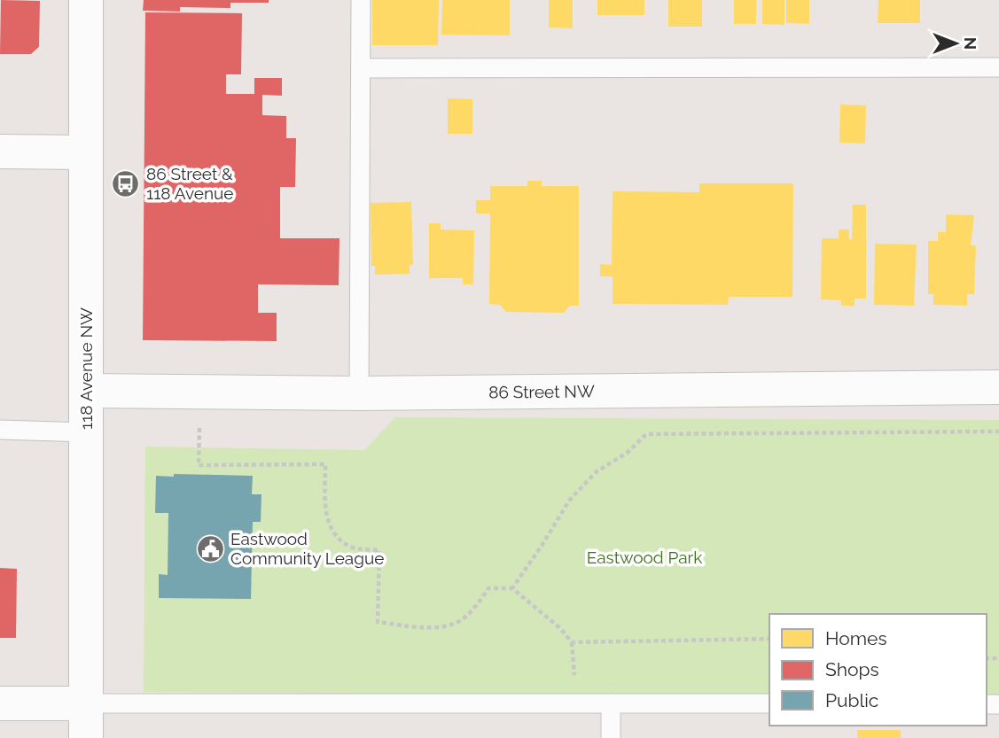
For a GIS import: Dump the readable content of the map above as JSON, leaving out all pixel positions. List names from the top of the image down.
{
  "streets": {
    "street": ["118 Avenue NW", "86 Street NW"]
  },
  "crossings": [
    ["118 Avenue NW", "86 Street NW"]
  ],
  "parks": ["Eastwood Park"],
  "places": {
    "bus stop": ["86 Street & 118 Avenue"],
    "public building": ["Eastwood Community League"]
  },
  "legend": ["Homes", "Shops", "Public"],
  "north": "right"
}
